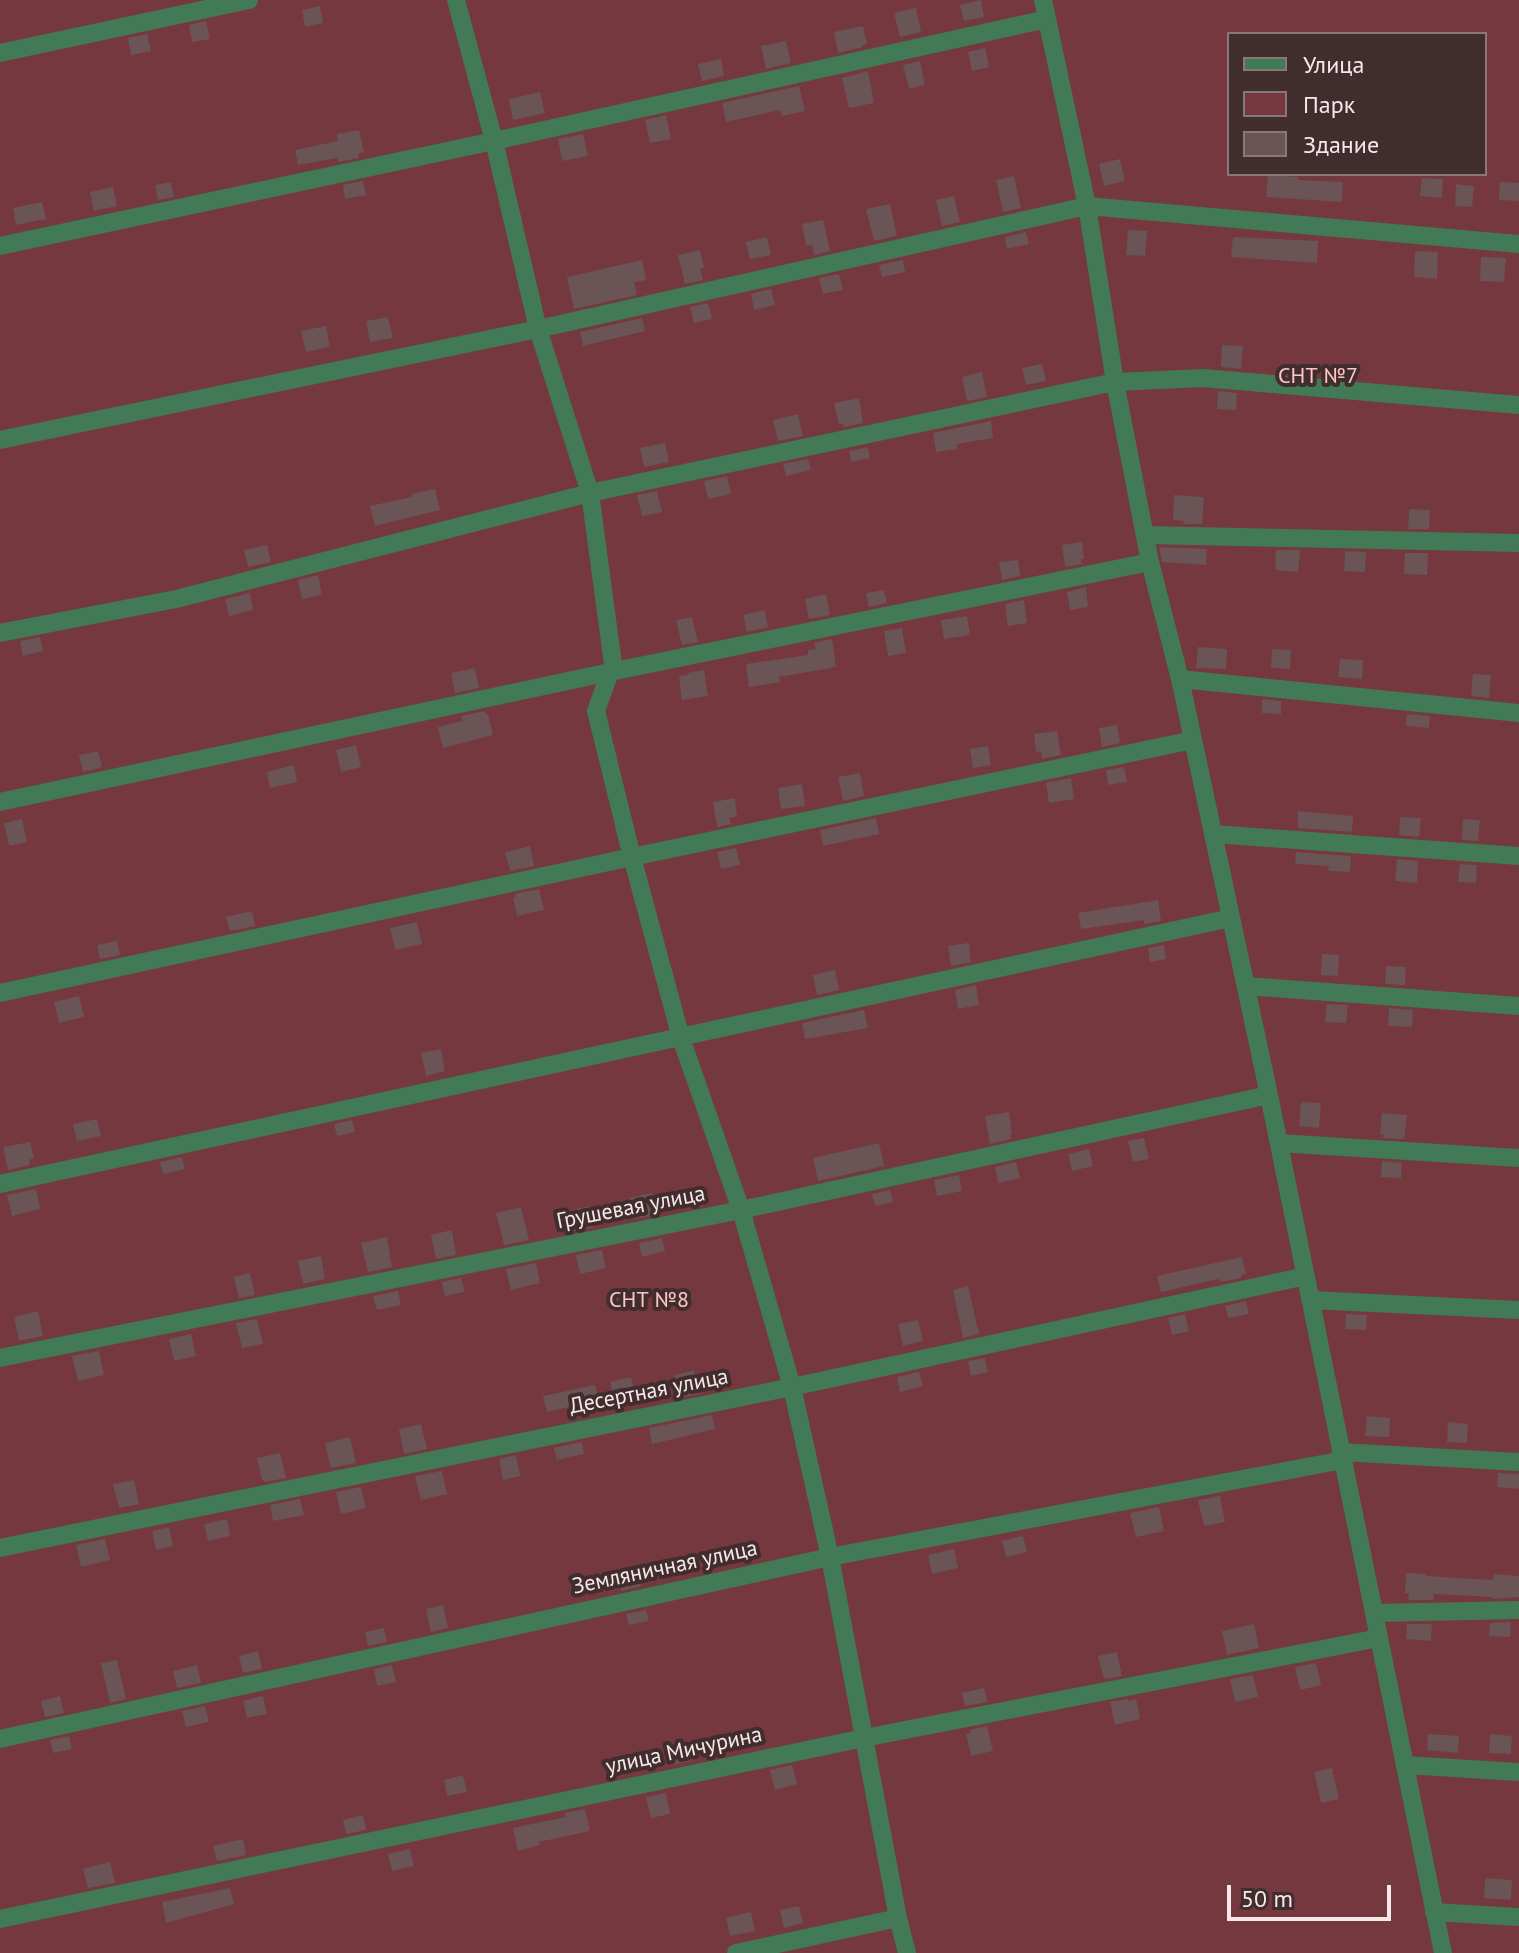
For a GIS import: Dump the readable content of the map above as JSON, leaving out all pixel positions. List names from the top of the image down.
{
  "streets": {
    "street": [
      "Грушевая улица",
      "Десертная улица",
      "Земляничная улица",
      "улица Мичурина"
    ]
  },
  "parks": ["СНТ №7", "СНТ №8"],
  "legend": ["Улица", "Парк", "Здание"],
  "scale_bar": "50 m"
}
